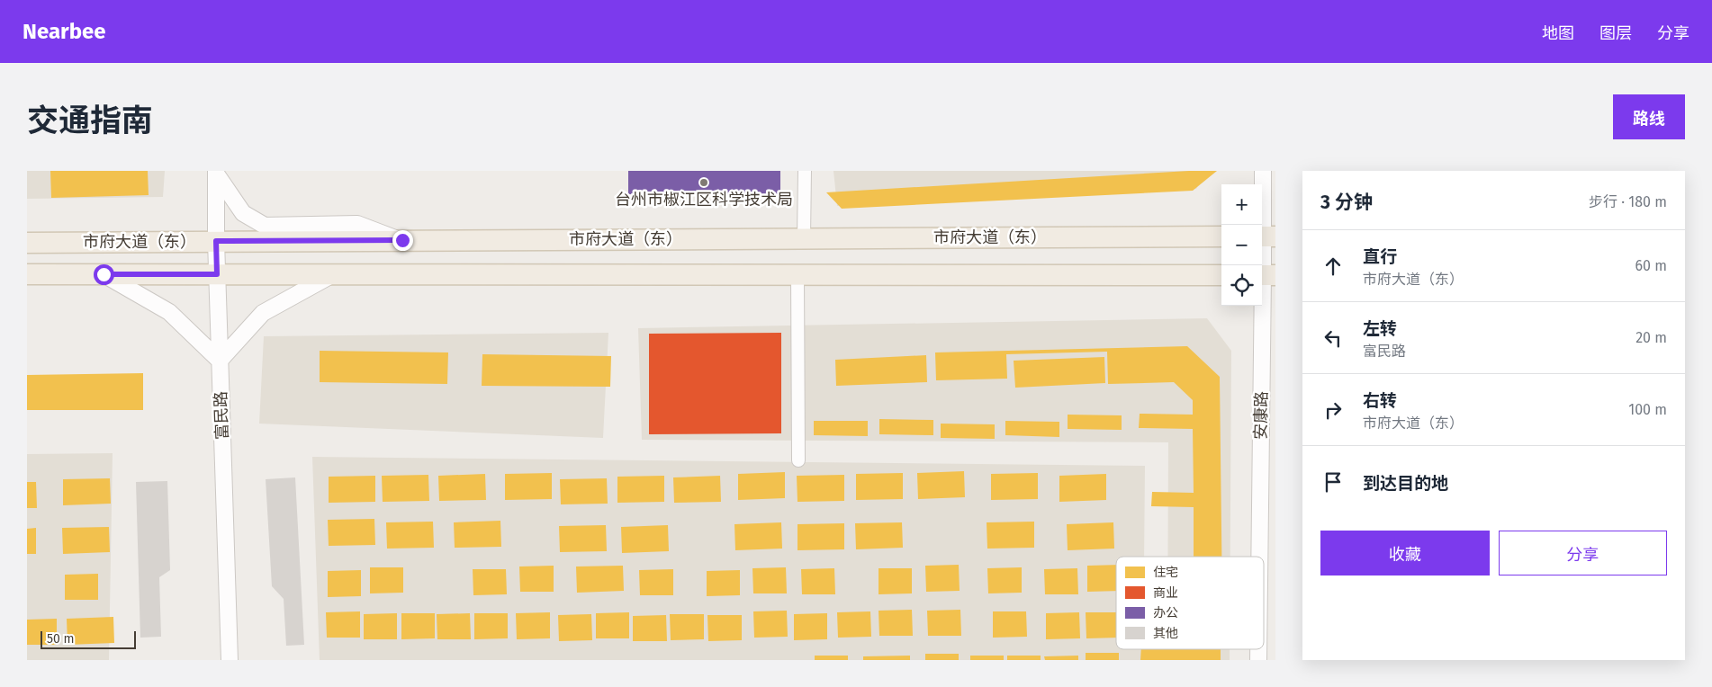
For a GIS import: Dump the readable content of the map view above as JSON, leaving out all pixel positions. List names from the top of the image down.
{
  "streets": {
    "main road": ["市府大道（东）"],
    "street": ["富民路", "安康路"]
  },
  "crossings": [
    ["市府大道（东）", "富民路"]
  ],
  "places": ["台州市椒江区科学技术局"],
  "legend": [
    "住宅",
    "商业",
    "办公",
    "其他"
  ],
  "scale_bar": "50 m",
  "page": {
    "header": "Nearbee",
    "nav": ["地图", "图层", "分享"],
    "title": "交通指南",
    "buttons": [
      "路线",
      ["收藏", "分享"]
    ],
    "heading": ["3 分钟", "步行 · 180 m"],
    "map_buttons": ["+", "−"],
    "list": [
      ["直行", "市府大道（东）", "60 m"],
      ["左转", "富民路", "20 m"],
      ["右转", "市府大道（东）", "100 m"],
      "到达目的地"
    ],
    "scale": "50 m"
  }
}
